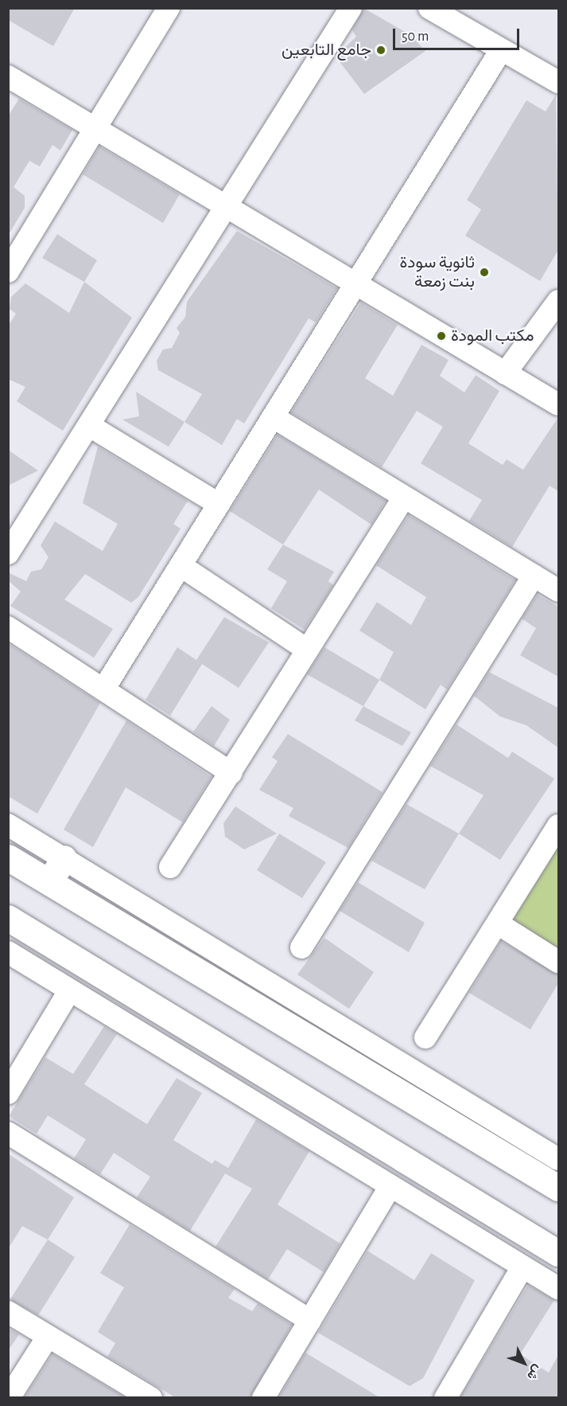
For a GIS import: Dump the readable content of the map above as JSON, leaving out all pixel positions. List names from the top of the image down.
{
  "places": ["جامع التابعين", "ثانوية سودة بنت زمعة", "مكتب المودة"],
  "scale_bar": "50 m",
  "north": "bottom right"
}
